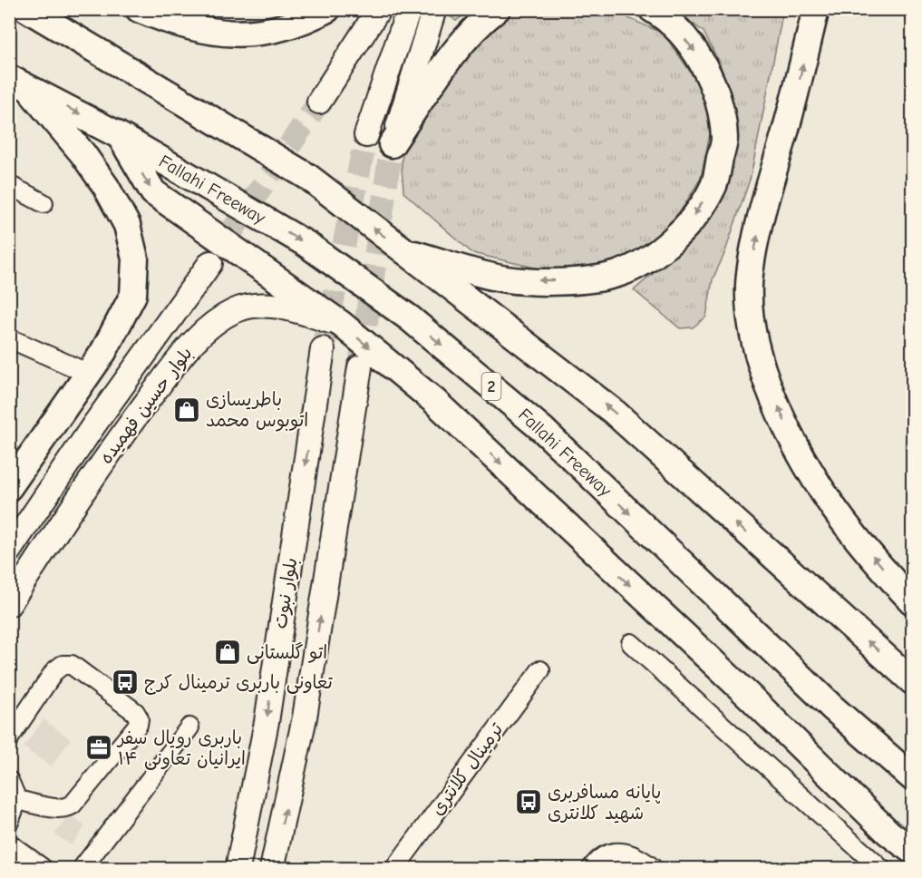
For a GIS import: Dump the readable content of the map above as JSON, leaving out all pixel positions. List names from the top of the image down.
{
  "streets": {
    "highway": ["Fallahi Freeway", "2"],
    "main road": ["بلوار حسین فهمیده", "بلوار نبوت"],
    "street": ["ترمینال کلانتری"]
  },
  "places": {
    "shop": ["باطریسازی اتوبوس محمد", "اتو گلستانی"],
    "bus stop": ["تعاونی باربری ترمینال کرج", "پایانه مسافربری شهید کلانتری"],
    "office": ["باربری رویال سفر ایرانیان تعاونی ۱۴"]
  }
}
